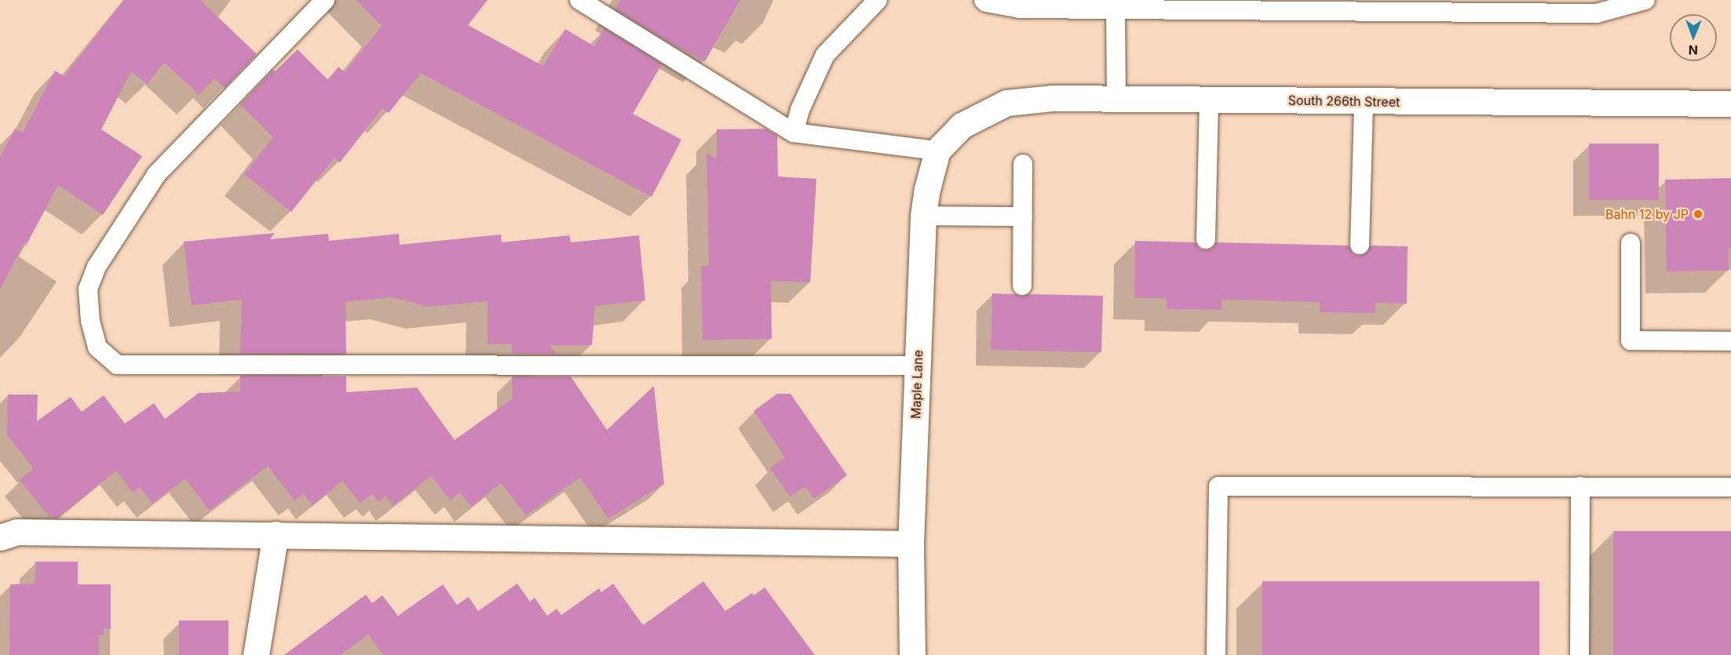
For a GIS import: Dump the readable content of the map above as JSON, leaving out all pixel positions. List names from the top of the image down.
{
  "streets": {
    "street": ["South 266th Street", "Maple Lane"]
  },
  "crossings": [
    ["South 266th Street", "Maple Lane"]
  ],
  "places": ["Bahn 12 by JP"],
  "north": "bottom"
}
